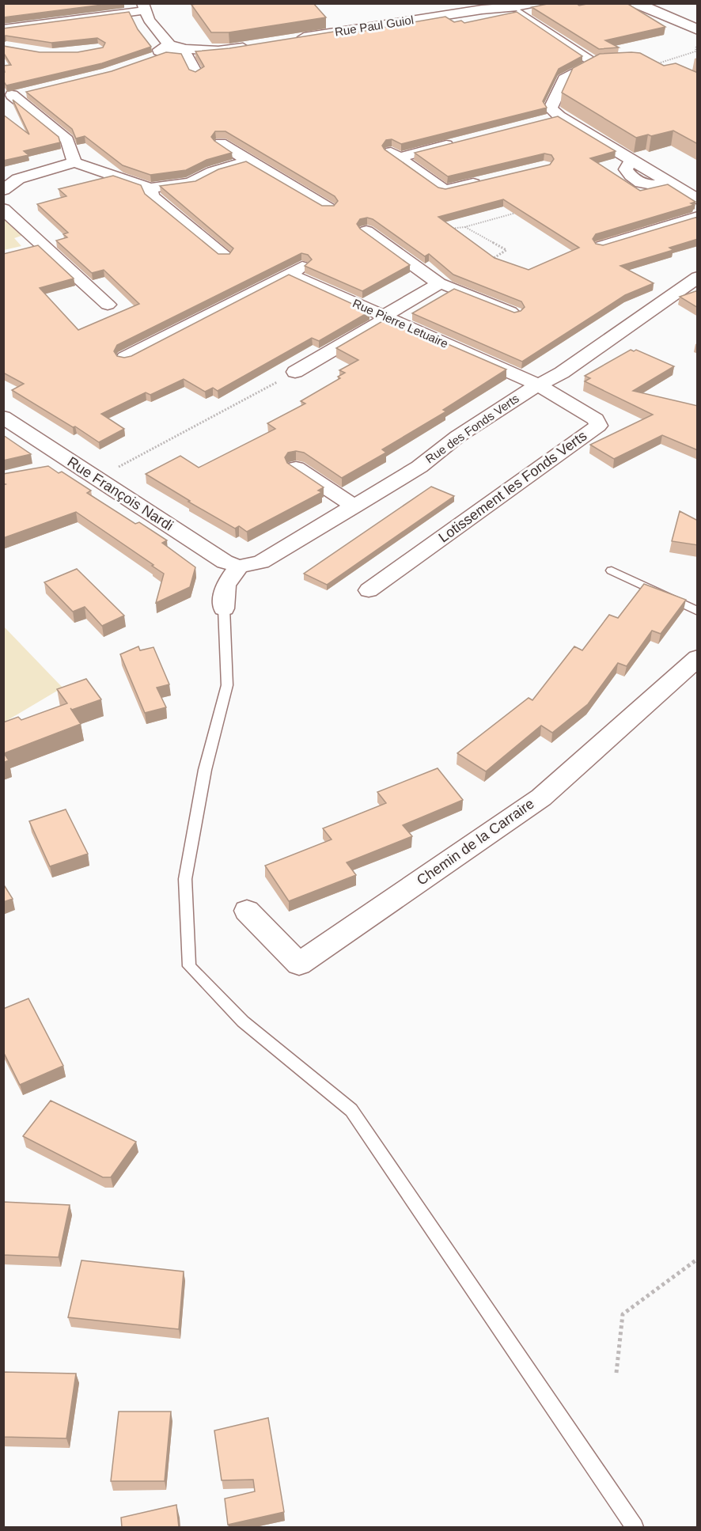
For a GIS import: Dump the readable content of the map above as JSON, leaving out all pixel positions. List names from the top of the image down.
{
  "streets": {
    "street": [
      "Rue Paul Guiol",
      "Rue Pierre Letuaire",
      "Rue des Fonds Verts",
      "Lotissement les Fonds Verts",
      "Rue François Nardi",
      "Chemin de la Carraire"
    ]
  },
  "crossings": [
    ["Rue Pierre Letuaire", "Rue des Fonds Verts"],
    ["Rue Pierre Letuaire", "Lotissement les Fonds Verts"],
    ["Rue des Fonds Verts", "Lotissement les Fonds Verts"],
    ["Rue des Fonds Verts", "Rue François Nardi"]
  ]
}
